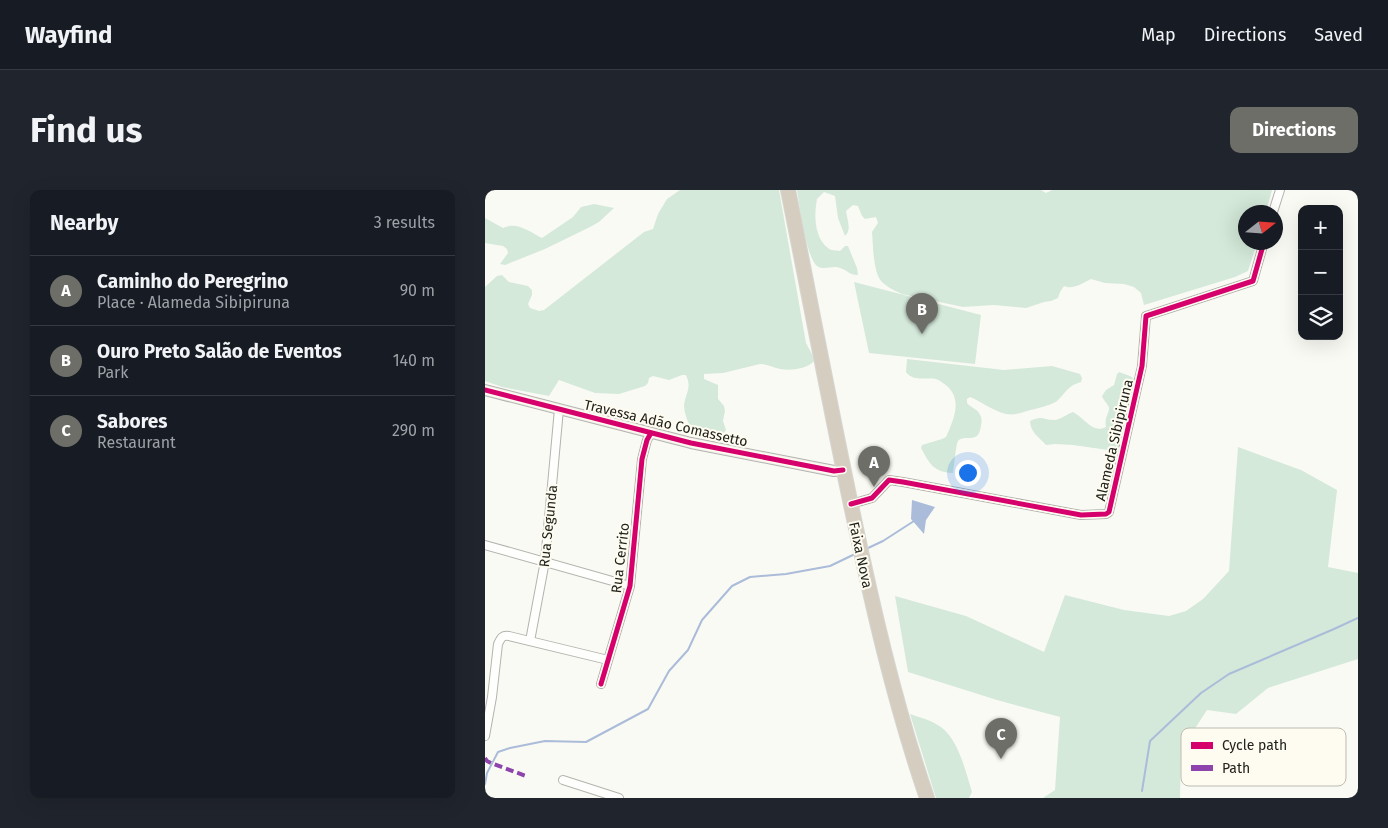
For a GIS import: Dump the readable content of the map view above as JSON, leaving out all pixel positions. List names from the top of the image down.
{
  "streets": {
    "highway": ["Faixa Nova"],
    "street": [
      "Travessa Adão Comassetto",
      "Alameda Sibipiruna",
      "Rua Segunda",
      "Rua Cerrito"
    ]
  },
  "crossings": [
    ["Travessa Adão Comassetto", "Rua Segunda"],
    ["Travessa Adão Comassetto", "Faixa Nova"],
    ["Travessa Adão Comassetto", "Rua Cerrito"],
    ["Alameda Sibipiruna", "Faixa Nova"]
  ],
  "legend": ["Cycle path", "Path"],
  "north": "right",
  "page": {
    "header": "Wayfind",
    "nav": ["Map", "Directions", "Saved"],
    "buttons": "Directions",
    "title": "Find us",
    "heading": ["Nearby", "3 results"],
    "map_buttons": ["+", "−"],
    "list": [
      {
        "mark": "A",
        "name": "Caminho do Peregrino",
        "note": "Place · Alameda Sibipiruna",
        "value": "90 m"
      },
      {
        "mark": "B",
        "name": "Ouro Preto Salão de Eventos",
        "note": "Park",
        "value": "140 m"
      },
      {
        "mark": "C",
        "name": "Sabores",
        "note": "Restaurant",
        "value": "290 m"
      }
    ],
    "pins": ["B", "A", "C"]
  }
}
